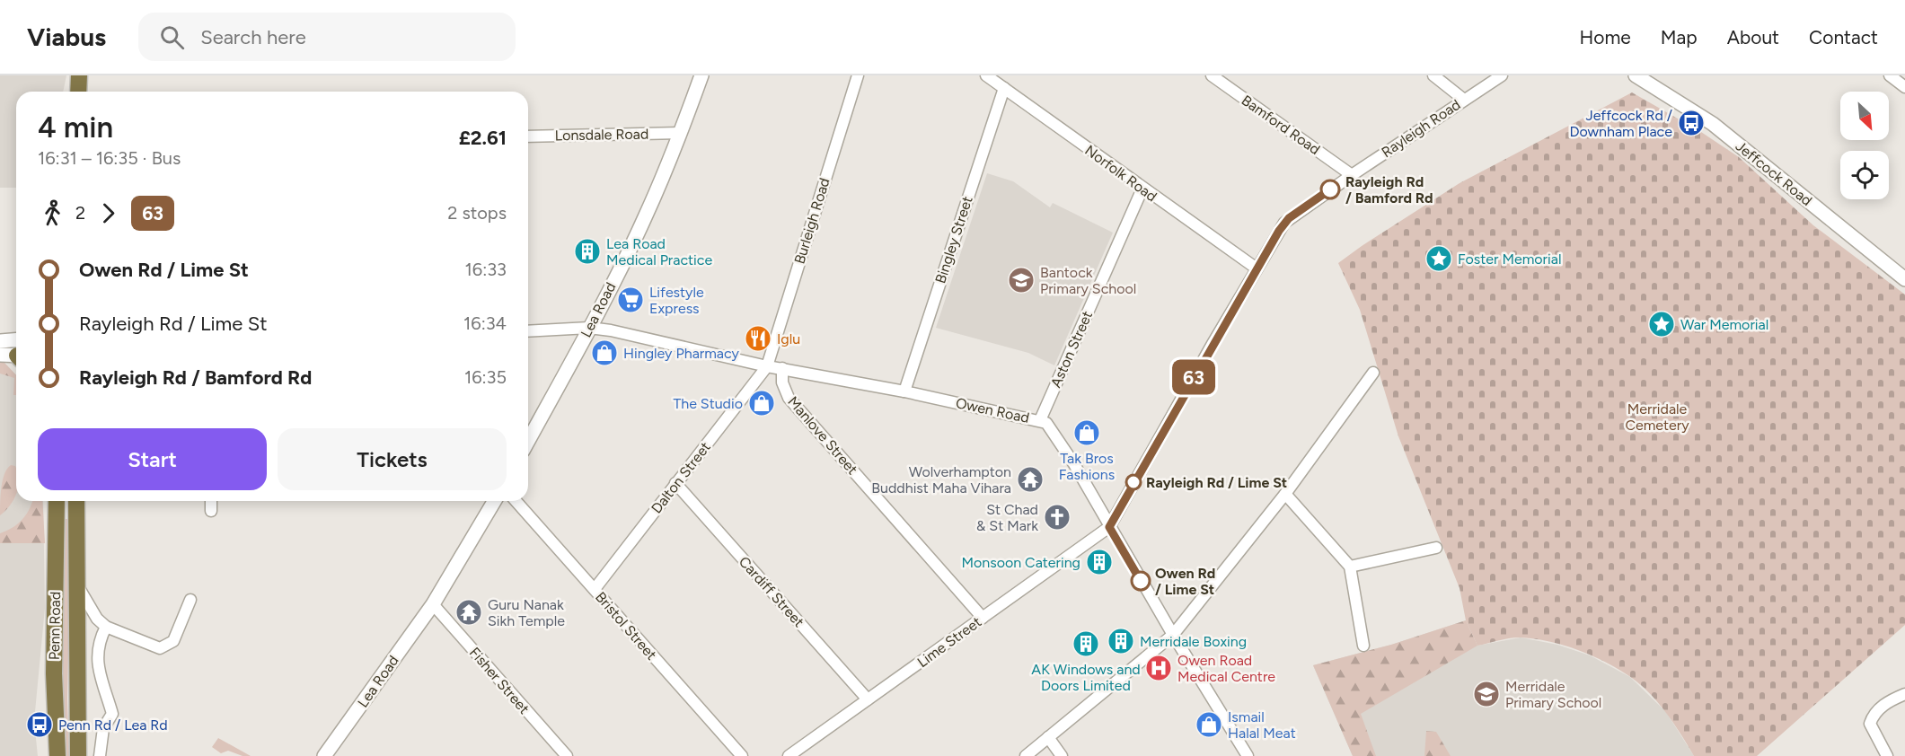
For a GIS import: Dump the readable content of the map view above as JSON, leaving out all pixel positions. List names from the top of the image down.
{
  "streets": {
    "highway": ["Penn Road"],
    "street": [
      "Bamford Road",
      "Rayleigh Road",
      "Lonsdale Road",
      "Norfolk Road",
      "Jeffcock Road",
      "Burleigh Road",
      "Bingley Street",
      "Lea Road",
      "Aston Street",
      "Owen Road",
      "Manlove Street",
      "Dalton Street",
      "Cardiff Street",
      "Bristol Street",
      "Lime Street",
      "Fisher Street"
    ]
  },
  "crossings": [
    ["Bamford Road", "Rayleigh Road"],
    ["Rayleigh Road", "Norfolk Road"],
    ["Rayleigh Road", "Owen Road"],
    ["Rayleigh Road", "Lime Street"],
    ["Lonsdale Road", "Lea Road"],
    ["Norfolk Road", "Bingley Street"],
    ["Norfolk Road", "Aston Street"],
    ["Burleigh Road", "Owen Road"],
    ["Burleigh Road", "Dalton Street"],
    ["Bingley Street", "Owen Road"],
    ["Lea Road", "Owen Road"],
    ["Lea Road", "Fisher Street"],
    ["Aston Street", "Owen Road"],
    ["Owen Road", "Manlove Street"],
    ["Owen Road", "Dalton Street"],
    ["Owen Road", "Lime Street"],
    ["Manlove Street", "Lime Street"],
    ["Dalton Street", "Cardiff Street"],
    ["Dalton Street", "Bristol Street"],
    ["Cardiff Street", "Lime Street"]
  ],
  "parks": ["Merridale Cemetery"],
  "places": {
    "bus stop": ["Jeffcock Rd / Downham Place", "Penn Rd / Lea Rd"],
    "other": ["Rayleigh Rd / Bamford Rd", "Rayleigh Rd / Lime St", "Owen Rd / Lime St"],
    "building": [
      "Lea Road Medical Practice",
      "Monsoon Catering",
      "Merridale Boxing",
      "AK Windows and Doors Limited"
    ],
    "place": ["Foster Memorial", "War Memorial"],
    "school or university": ["Bantock Primary School", "Merridale Primary School"],
    "supermarket": ["Lifestyle Express"],
    "restaurant": ["Iglu"],
    "shop": [
      "Hingley Pharmacy",
      "The Studio",
      "Tak Bros Fashions",
      "Ismail Halal Meat"
    ],
    "temple": ["Wolverhampton Buddhist Maha Vihara", "Guru Nanak Sikh Temple"],
    "church": ["St Chad & St Mark"],
    "hospital": ["Owen Road Medical Centre"]
  },
  "lines": ["bus line 63"],
  "north": "bottom right",
  "page": {
    "header": "Viabus",
    "search": "Search here",
    "nav": [
      "Home",
      "Map",
      "About",
      "Contact"
    ],
    "on_map": "63",
    "heading": ["4 min", "16:31 – 16:35 · Bus", "£2.61"],
    "legs": ["2", "63", "2 stops"],
    "list": [
      {
        "name": "Owen Rd / Lime St",
        "value": "16:33"
      },
      {
        "name": "Rayleigh Rd / Lime St",
        "value": "16:34"
      },
      {
        "name": "Rayleigh Rd / Bamford Rd",
        "value": "16:35"
      }
    ],
    "buttons": ["Start", "Tickets"]
  }
}
